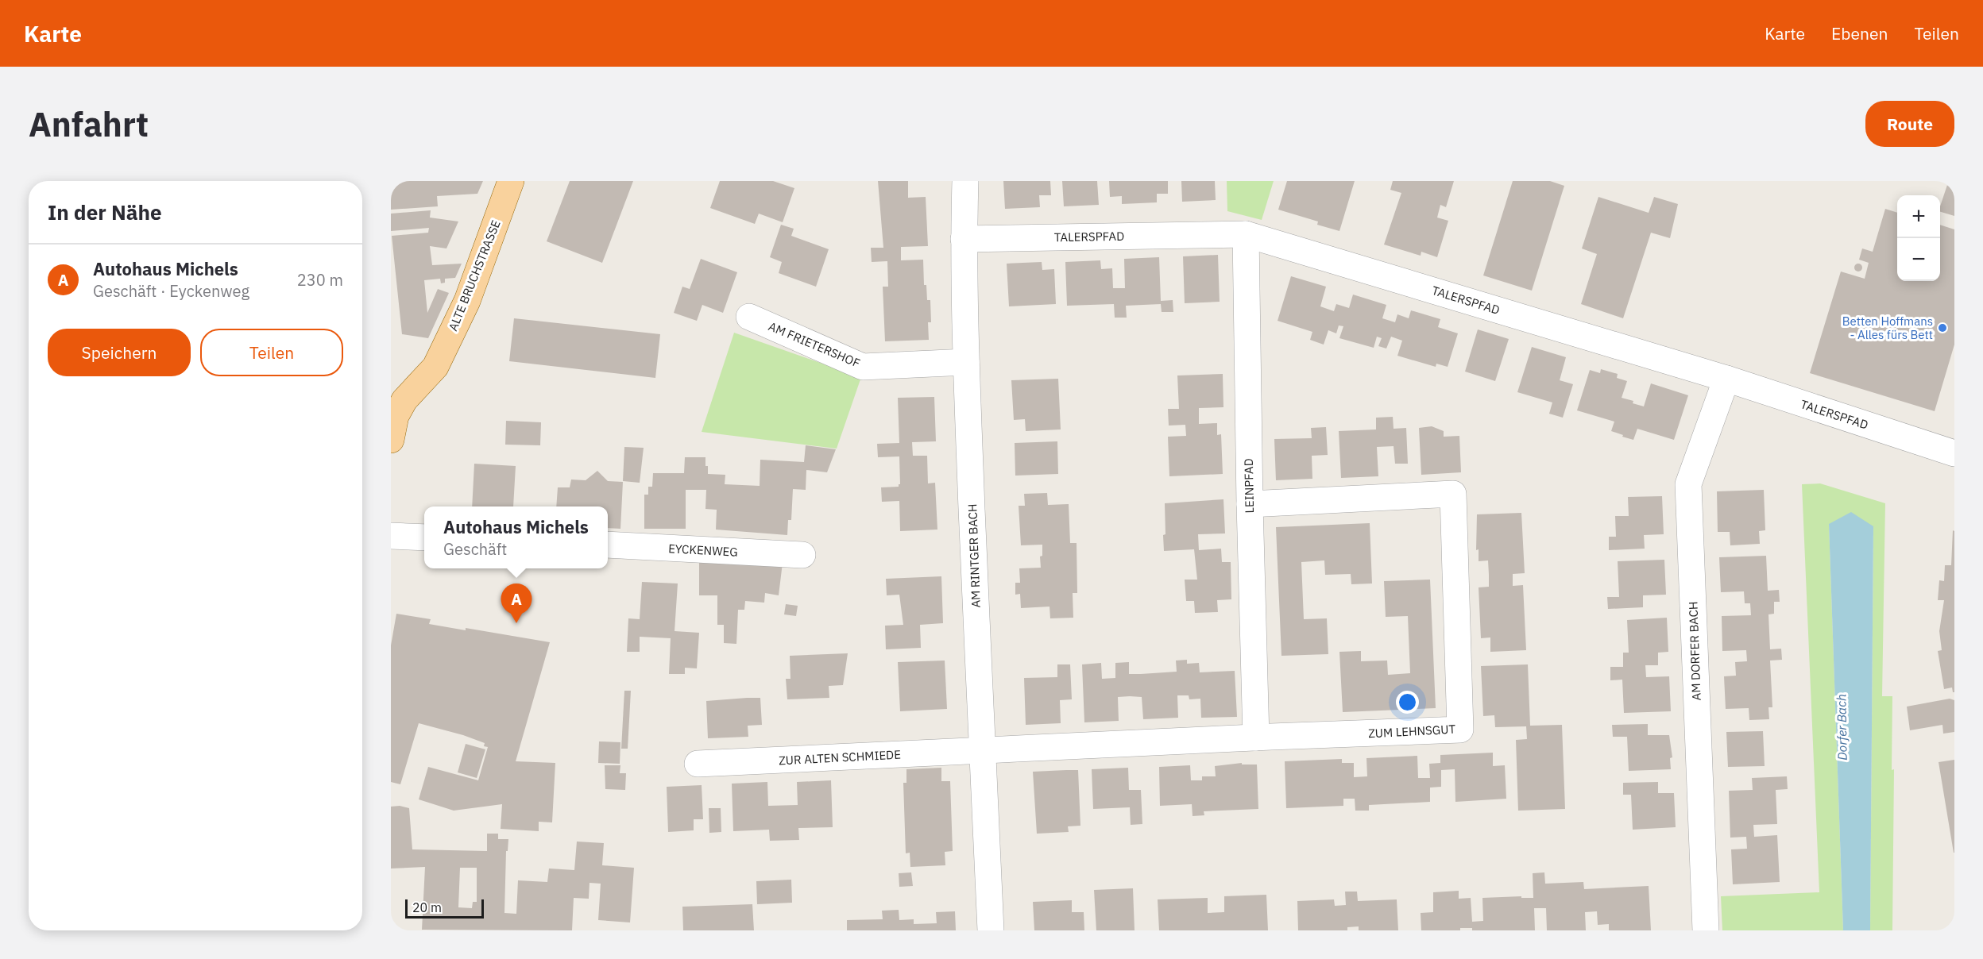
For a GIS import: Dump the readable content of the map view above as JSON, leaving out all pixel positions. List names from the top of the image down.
{
  "streets": {
    "main road": ["ALTE BRUCHSTRASSE"],
    "street": [
      "TALERSPFAD",
      "AM FRIETERSHOF",
      "LEINPFAD",
      "EYCKENWEG",
      "AM RINTGER BACH",
      "AM DORFER BACH",
      "ZUM LEHNSGUT",
      "ZUR ALTEN SCHMIEDE"
    ]
  },
  "crossings": [
    ["TALERSPFAD", "LEINPFAD"],
    ["TALERSPFAD", "AM RINTGER BACH"],
    ["TALERSPFAD", "AM DORFER BACH"],
    ["AM FRIETERSHOF", "AM RINTGER BACH"],
    ["LEINPFAD", "ZUM LEHNSGUT"],
    ["AM RINTGER BACH", "ZUM LEHNSGUT"],
    ["AM RINTGER BACH", "ZUR ALTEN SCHMIEDE"],
    ["ZUM LEHNSGUT", "ZUR ALTEN SCHMIEDE"]
  ],
  "water": ["Dorfer Bach"],
  "places": ["Betten Hoffmans - Alles fürs Bett"],
  "scale_bar": "20 m",
  "page": {
    "header": "Karte",
    "nav": ["Karte", "Ebenen", "Teilen"],
    "buttons": [
      "Route",
      ["Speichern", "Teilen"]
    ],
    "title": "Anfahrt",
    "heading": "In der Nähe",
    "map_buttons": ["+", "−"],
    "list": [
      {
        "mark": "A",
        "name": "Autohaus Michels",
        "note": "Geschäft · Eyckenweg",
        "value": "230 m"
      }
    ],
    "popup": ["Autohaus Michels", "Geschäft"],
    "pins": "A",
    "scale": "20 m"
  }
}
